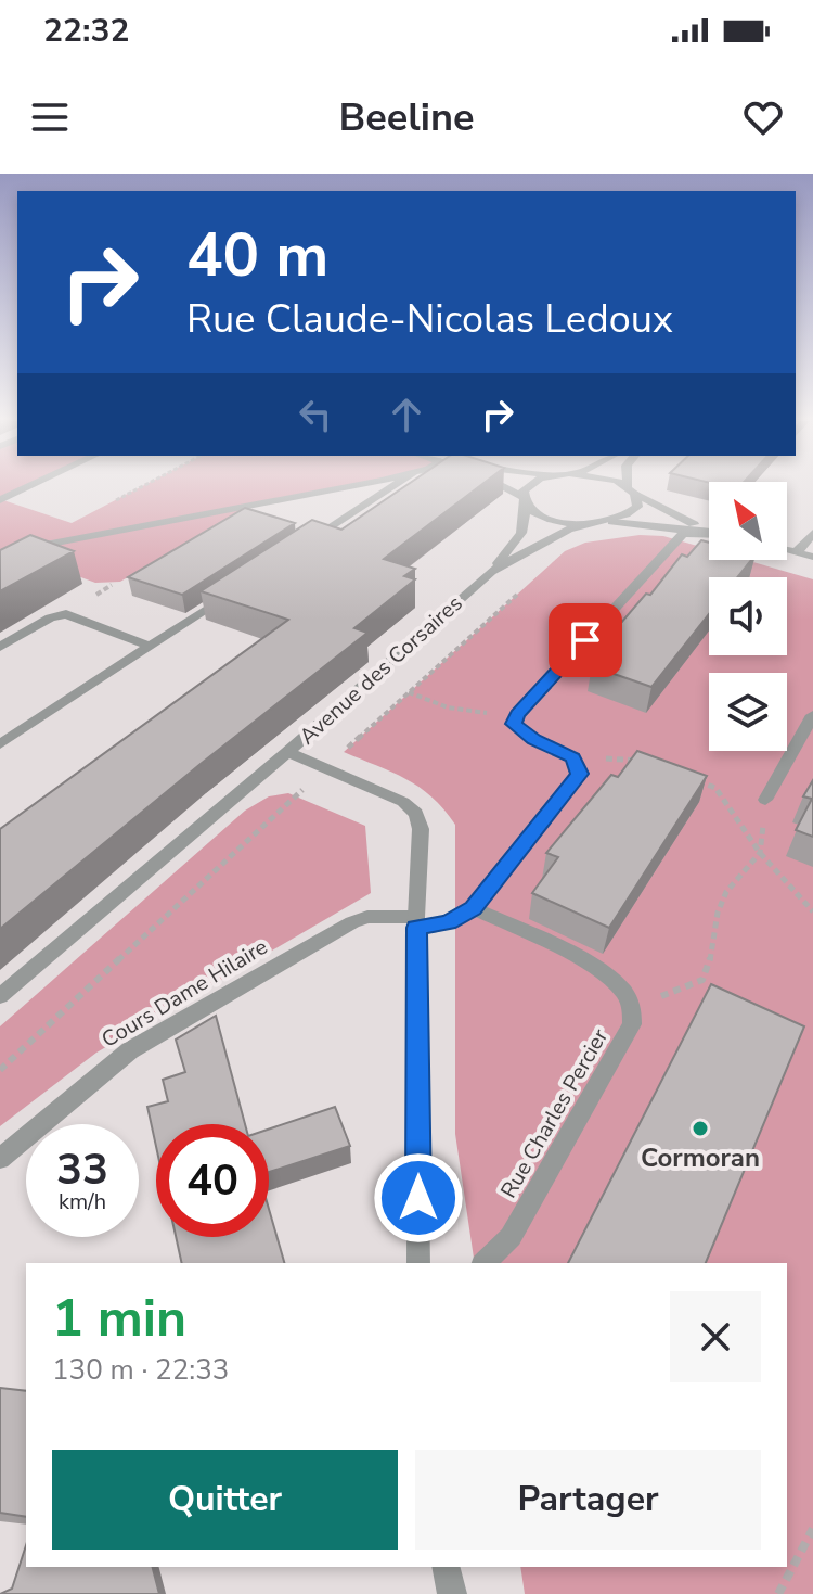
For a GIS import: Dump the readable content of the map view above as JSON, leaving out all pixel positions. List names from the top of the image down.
{
  "streets": {
    "street": ["Avenue des Corsaires", "Cours Dame Hilaire", "Rue Charles Percier"]
  },
  "crossings": [
    ["Avenue des Corsaires", "Cours Dame Hilaire"]
  ],
  "places": ["Cormoran"],
  "north": "top left",
  "page": {
    "status": "22:32",
    "header": "Beeline",
    "turn": ["40 m", "Rue Claude-Nicolas Ledoux"],
    "speed": "33 km/h",
    "limit": "40",
    "heading": ["1 min", "130 m · 22:33"],
    "buttons": ["Quitter", "Partager"]
  }
}
